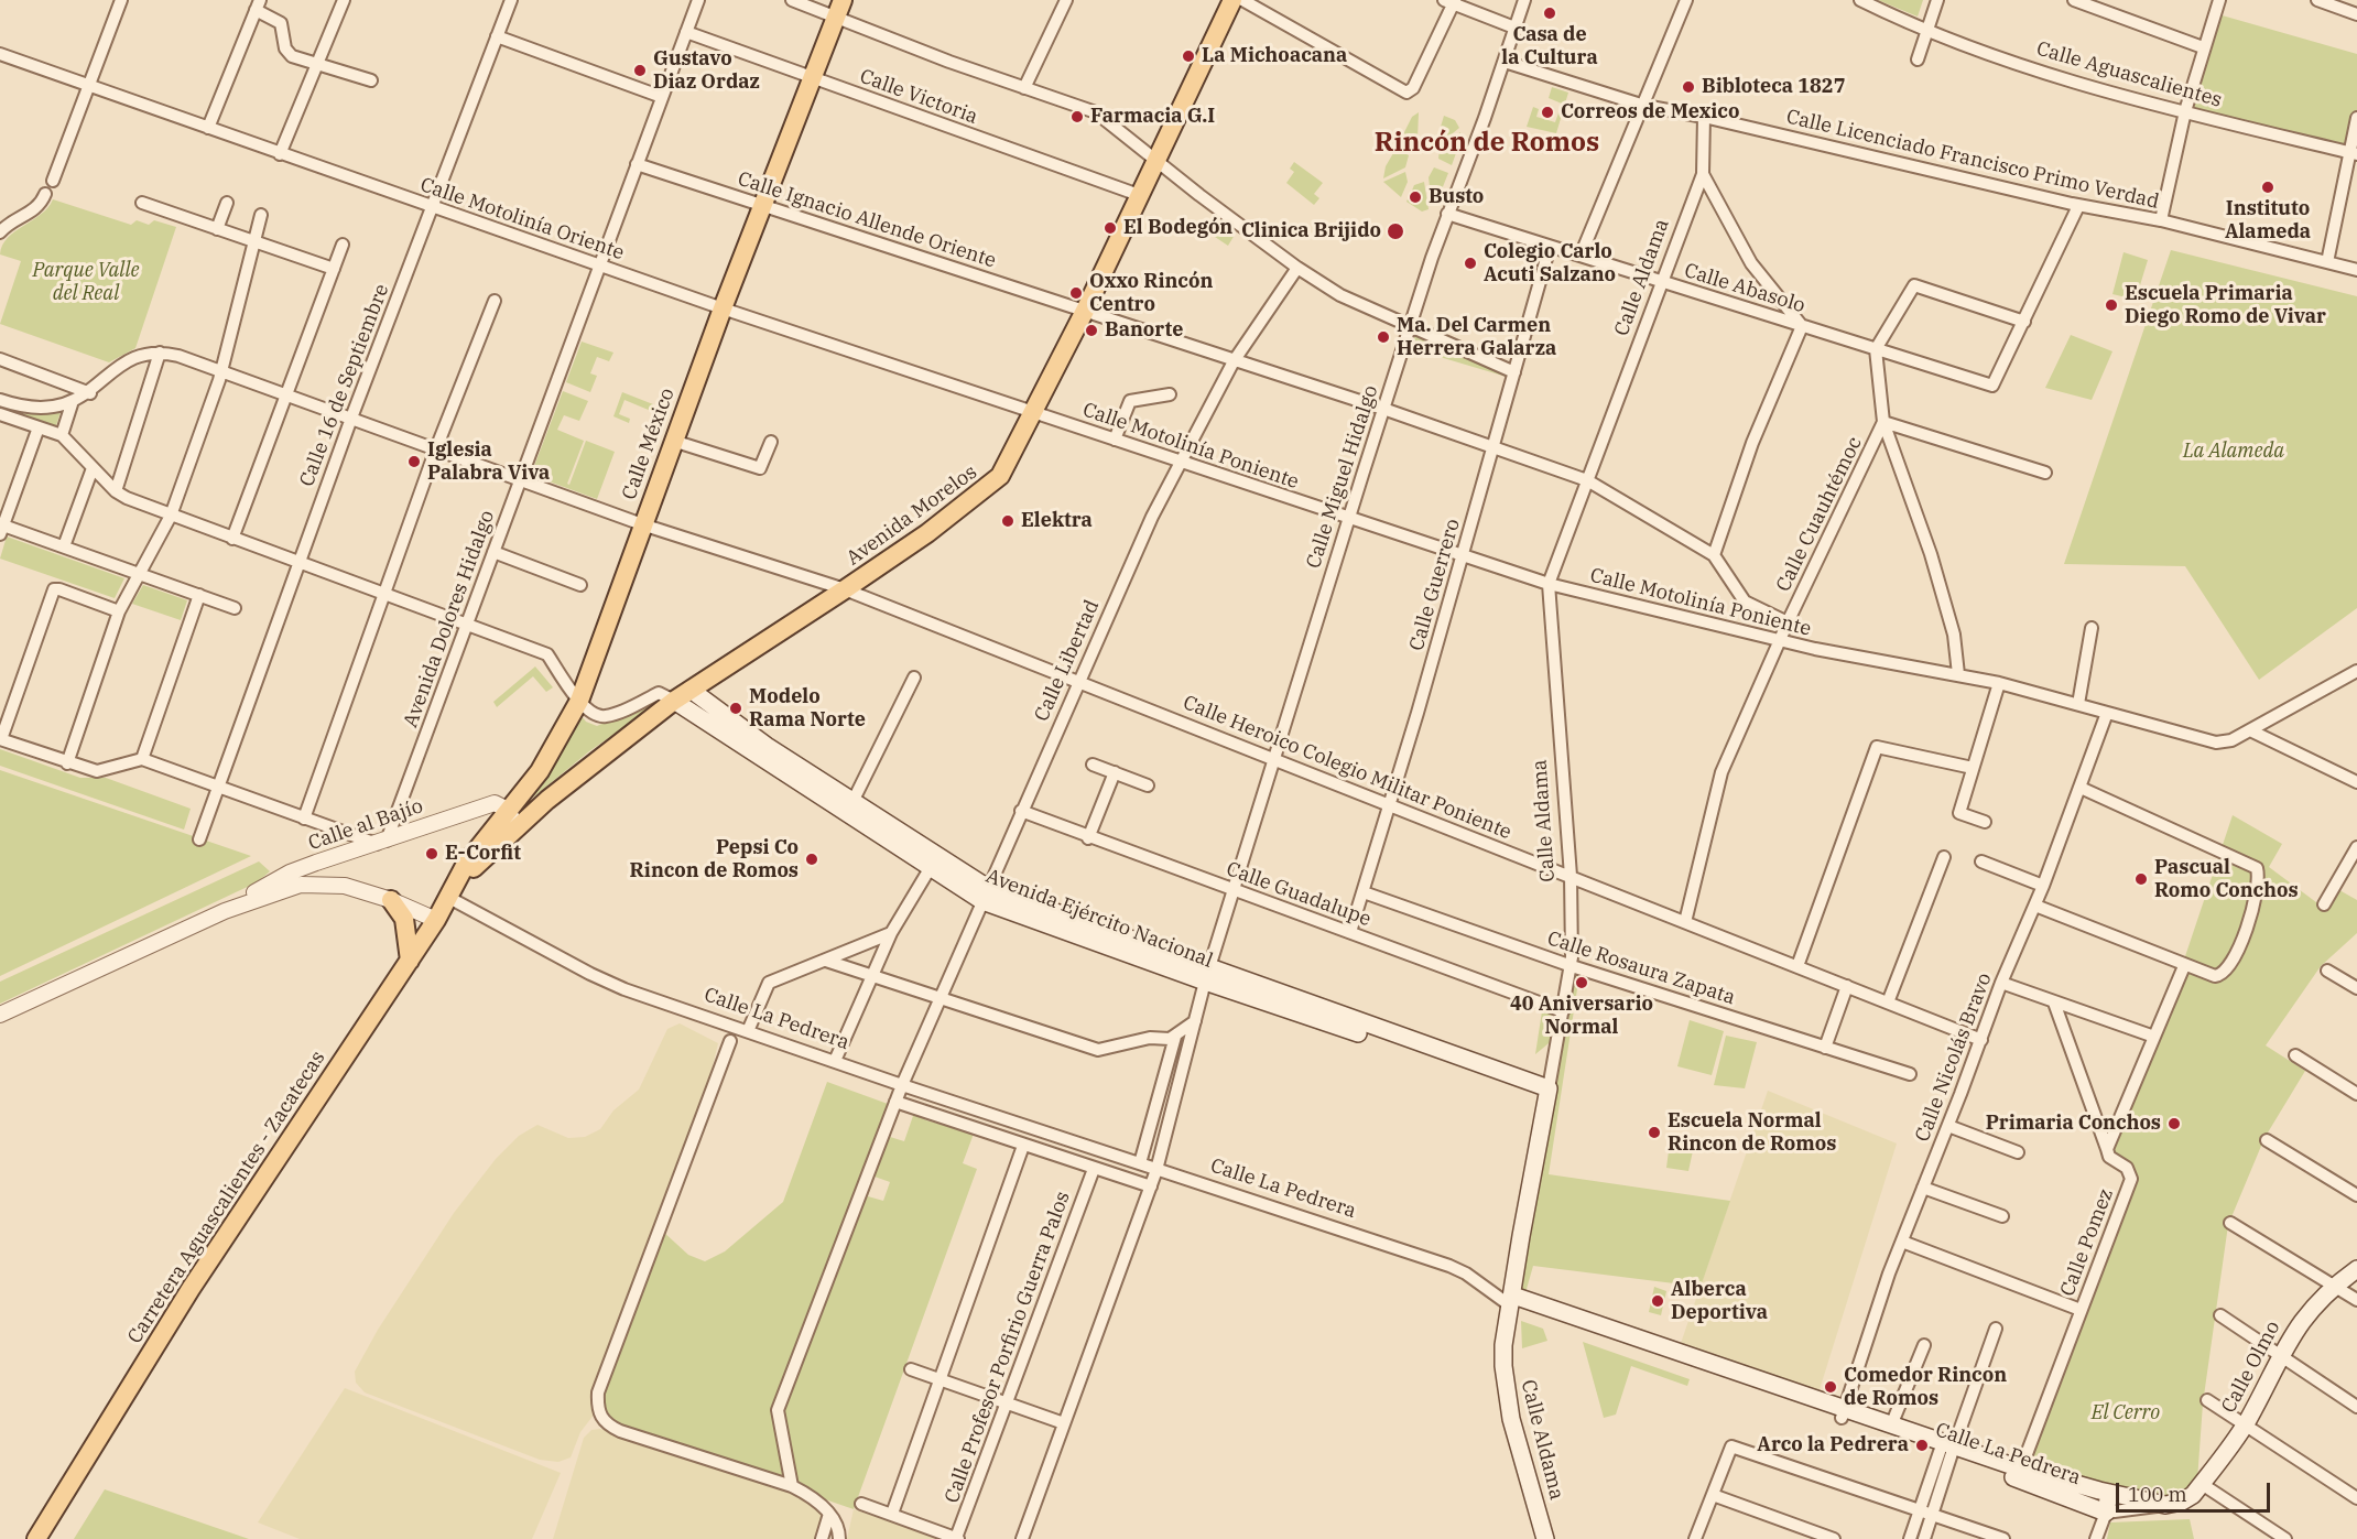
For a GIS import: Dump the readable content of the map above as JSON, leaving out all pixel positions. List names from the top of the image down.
{
  "streets": {
    "main road": [
      "Calle Aldama",
      "Calle México",
      "Avenida Morelos",
      "Avenida Ejército Nacional",
      "Calle La Pedrera",
      "Carretera Aguascalientes - Zacatecas",
      "Calle Olmo"
    ],
    "street": [
      "Calle Aguascalientes",
      "Calle Victoria",
      "Calle Licenciado Francisco Primo Verdad",
      "Calle Motolinía Oriente",
      "Calle Ignacio Allende Oriente",
      "Calle Abasolo",
      "Calle 16 de Septiembre",
      "Calle Motolinía Poniente",
      "Calle Miguel Hidalgo",
      "Calle Cuauhtémoc",
      "Calle Guerrero",
      "Avenida Dolores Hidalgo",
      "Calle Libertad",
      "Calle Heroico Colegio Militar Poniente",
      "Calle al Bajío",
      "Calle Guadalupe",
      "Calle Rosaura Zapata",
      "Calle Nicolás Bravo",
      "Calle Pomez",
      "Calle Profesor Porfirio Guerra Palos"
    ]
  },
  "crossings": [
    ["Calle Victoria", "Calle México"],
    ["Calle Victoria", "Avenida Morelos"],
    ["Calle Victoria", "Avenida Dolores Hidalgo"],
    ["Calle Licenciado Francisco Primo Verdad", "Calle Aldama"],
    ["Calle Licenciado Francisco Primo Verdad", "Calle Miguel Hidalgo"],
    ["Calle Motolinía Oriente", "Calle 16 de Septiembre"],
    ["Calle Motolinía Oriente", "Calle México"],
    ["Calle Motolinía Oriente", "Calle Motolinía Poniente"],
    ["Calle Motolinía Oriente", "Avenida Morelos"],
    ["Calle Motolinía Oriente", "Avenida Dolores Hidalgo"],
    ["Calle Ignacio Allende Oriente", "Calle Aldama"],
    ["Calle Ignacio Allende Oriente", "Calle México"],
    ["Calle Ignacio Allende Oriente", "Calle Miguel Hidalgo"],
    ["Calle Ignacio Allende Oriente", "Avenida Morelos"],
    ["Calle Ignacio Allende Oriente", "Calle Guerrero"],
    ["Calle Ignacio Allende Oriente", "Avenida Dolores Hidalgo"],
    ["Calle Ignacio Allende Oriente", "Calle Libertad"],
    ["Calle Aldama", "Calle Abasolo"],
    ["Calle Aldama", "Calle Motolinía Poniente"],
    ["Calle Aldama", "Calle Heroico Colegio Militar Poniente"],
    ["Calle Aldama", "Calle Guadalupe"],
    ["Calle Aldama", "Avenida Ejército Nacional"],
    ["Calle Aldama", "Calle Rosaura Zapata"],
    ["Calle Aldama", "Calle La Pedrera"],
    ["Calle Abasolo", "Calle Miguel Hidalgo"],
    ["Calle Abasolo", "Calle Guerrero"],
    ["Calle 16 de Septiembre", "Calle Heroico Colegio Militar Poniente"],
    ["Calle México", "Avenida Morelos"],
    ["Calle México", "Calle Heroico Colegio Militar Poniente"],
    ["Calle México", "Calle al Bajío"],
    ["Calle México", "Calle La Pedrera"],
    ["Calle México", "Carretera Aguascalientes - Zacatecas"],
    ["Calle Motolinía Poniente", "Calle Miguel Hidalgo"],
    ["Calle Motolinía Poniente", "Calle Cuauhtémoc"],
    ["Calle Motolinía Poniente", "Avenida Morelos"],
    ["Calle Motolinía Poniente", "Calle Guerrero"],
    ["Calle Motolinía Poniente", "Calle Libertad"],
    ["Calle Motolinía Poniente", "Calle Nicolás Bravo"],
    ["Calle Miguel Hidalgo", "Calle Heroico Colegio Militar Poniente"],
    ["Calle Miguel Hidalgo", "Calle Guadalupe"],
    ["Calle Miguel Hidalgo", "Avenida Ejército Nacional"],
    ["Calle Cuauhtémoc", "Calle Heroico Colegio Militar Poniente"],
    ["Avenida Morelos", "Calle Heroico Colegio Militar Poniente"],
    ["Avenida Morelos", "Avenida Ejército Nacional"],
    ["Avenida Morelos", "Calle La Pedrera"],
    ["Avenida Morelos", "Carretera Aguascalientes - Zacatecas"],
    ["Calle Guerrero", "Calle Heroico Colegio Militar Poniente"],
    ["Calle Guerrero", "Calle Guadalupe"],
    ["Calle Guerrero", "Calle Rosaura Zapata"],
    ["Avenida Dolores Hidalgo", "Calle Heroico Colegio Militar Poniente"],
    ["Avenida Dolores Hidalgo", "Calle al Bajío"],
    ["Calle Libertad", "Calle Heroico Colegio Militar Poniente"],
    ["Calle Libertad", "Calle Guadalupe"],
    ["Calle Libertad", "Avenida Ejército Nacional"],
    ["Calle Libertad", "Calle La Pedrera"],
    ["Calle Heroico Colegio Militar Poniente", "Calle Nicolás Bravo"],
    ["Calle La Pedrera", "Calle Nicolás Bravo"],
    ["Calle La Pedrera", "Carretera Aguascalientes - Zacatecas"],
    ["Calle La Pedrera", "Calle Pomez"]
  ],
  "districts": ["Rincón de Romos"],
  "parks": ["Parque Valle del Real", "La Alameda", "El Cerro"],
  "places": [
    "Casa de la Cultura",
    "La Michoacana",
    "Gustavo Diaz Ordaz",
    "Bibloteca 1827",
    "Correos de Mexico",
    "Farmacia G.I",
    "Instituto Alameda",
    "Busto",
    "El Bodegón",
    "Clinica Brijido",
    "Colegio Carlo Acuti Salzano",
    "Oxxo Rincón Centro",
    "Escuela Primaria Diego Romo de Vivar",
    "Banorte",
    "Ma. Del Carmen Herrera Galarza",
    "Iglesia Palabra Viva",
    "Elektra",
    "Modelo Rama Norte",
    "E-Corfit",
    "Pepsi Co Rincon de Romos",
    "Pascual Romo Conchos",
    "40 Aniversario Normal",
    "Primaria Conchos",
    "Escuela Normal Rincon de Romos",
    "Alberca Deportiva",
    "Comedor Rincon de Romos",
    "Arco la Pedrera"
  ],
  "scale_bar": "100 m"
}
